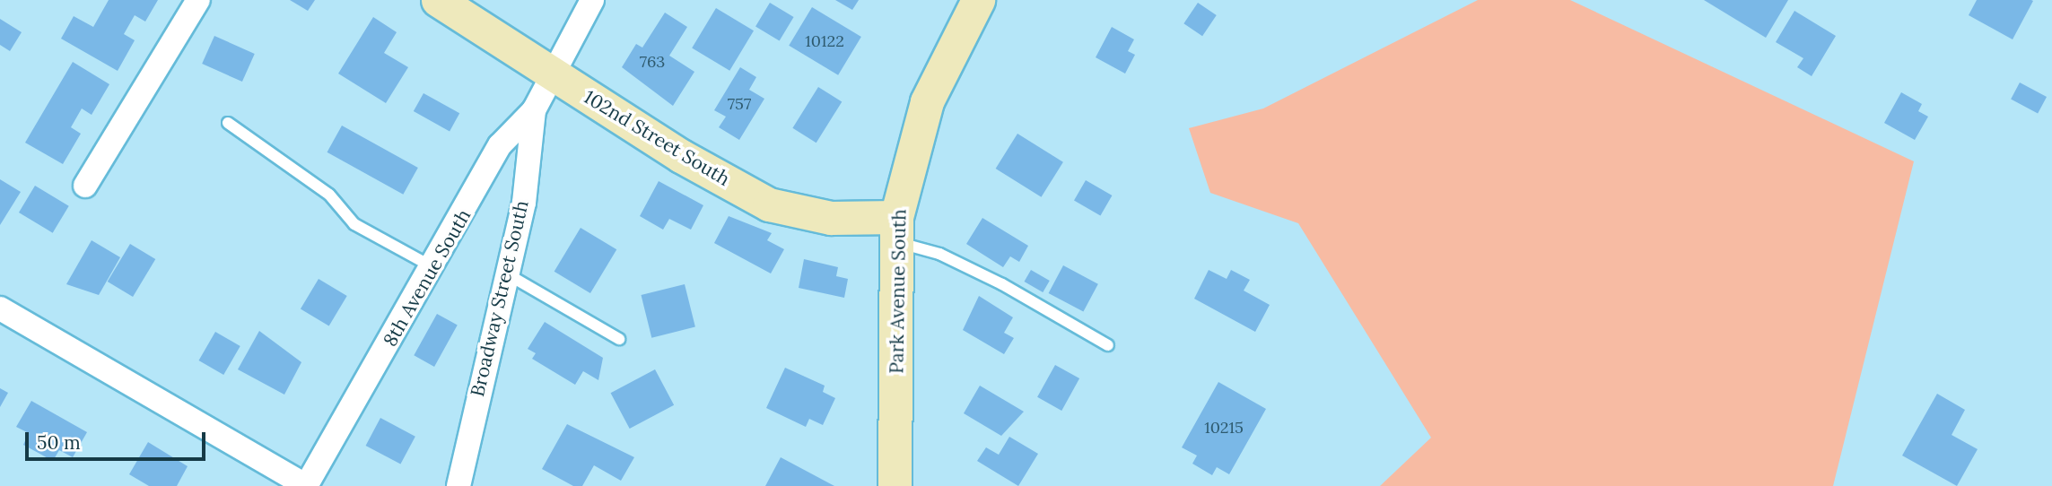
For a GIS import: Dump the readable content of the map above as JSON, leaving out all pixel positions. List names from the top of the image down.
{
  "streets": {
    "street": [
      "102nd Street South",
      "8th Avenue South",
      "Park Avenue South",
      "Broadway Street South"
    ]
  },
  "crossings": [
    ["102nd Street South", "8th Avenue South"],
    ["102nd Street South", "Park Avenue South"],
    ["8th Avenue South", "Broadway Street South"]
  ],
  "house_numbers": [
    "10122",
    "763",
    "757",
    "10215"
  ],
  "scale_bar": "50 m"
}
